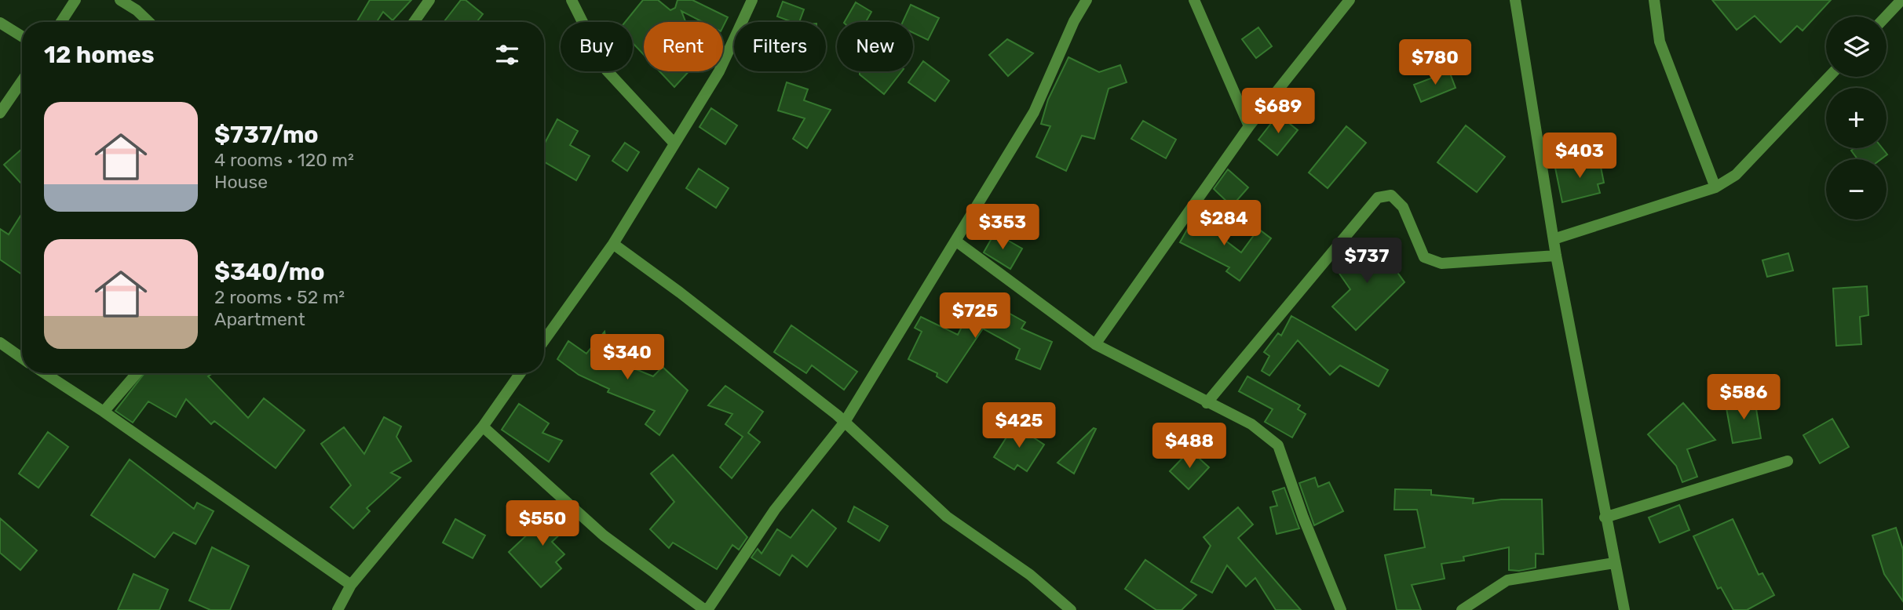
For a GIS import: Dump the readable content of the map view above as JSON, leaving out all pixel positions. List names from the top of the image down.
{
  "page": {
    "map_buttons": ["+", "−"],
    "chip": [
      "Buy",
      "Rent",
      "Filters",
      "New"
    ],
    "heading": "12 homes",
    "price": [
      "$780",
      "$689",
      "$403",
      "$284",
      "$353",
      "$737",
      "$725",
      "$340",
      "$586",
      "$425",
      "$488",
      "$550"
    ],
    "list": [
      {
        "name": "$737/mo",
        "note": "4 rooms · 120 m² · House"
      },
      {
        "name": "$340/mo",
        "note": "2 rooms · 52 m² · Apartment"
      }
    ]
  }
}
